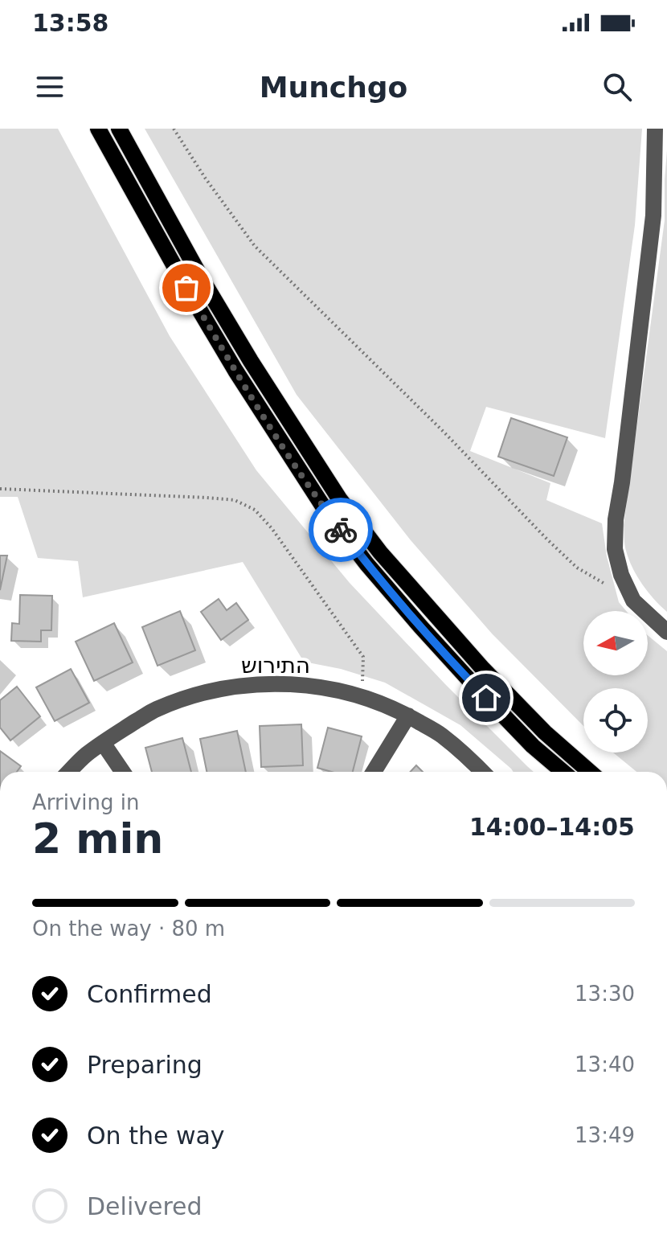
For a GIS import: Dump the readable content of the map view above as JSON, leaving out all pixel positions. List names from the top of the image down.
{
  "streets": {
    "street": ["התירוש"]
  },
  "north": "left",
  "page": {
    "status": "13:58",
    "header": "Munchgo",
    "heading": ["2 min", "Arriving in", "14:00–14:05"],
    "bar": "On the way · 80 m",
    "list": [
      ["Confirmed", "13:30"],
      ["Preparing", "13:40"],
      ["On the way", "13:49"],
      "Delivered"
    ]
  }
}
